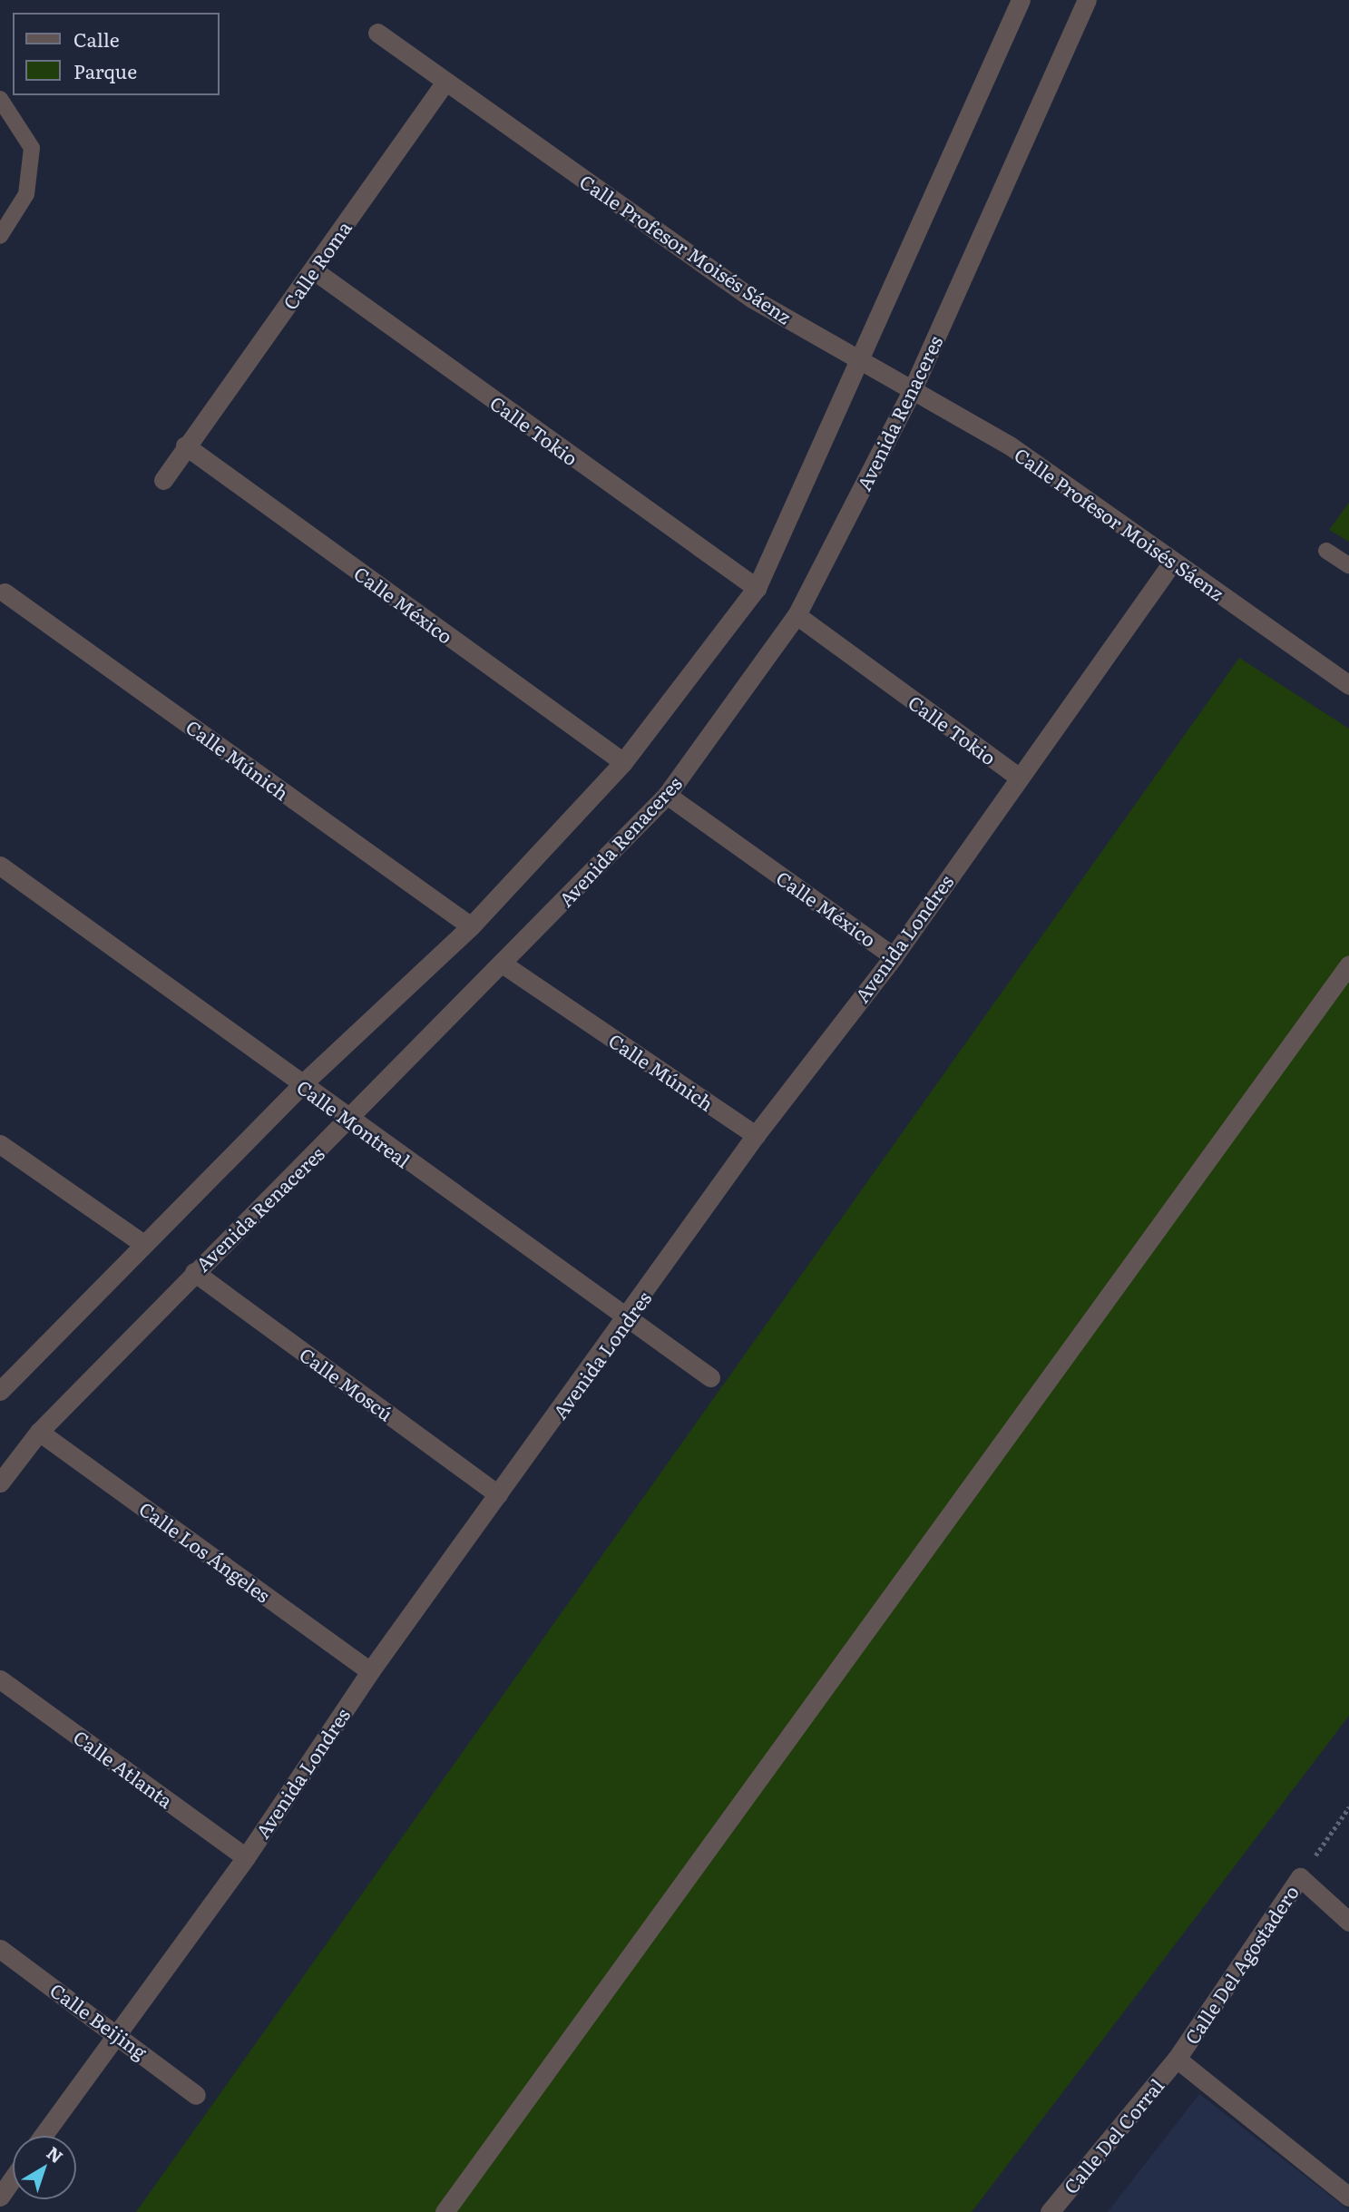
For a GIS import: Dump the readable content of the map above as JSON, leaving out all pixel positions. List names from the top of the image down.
{
  "streets": {
    "street": [
      "Calle Profesor Moisés Sáenz",
      "Calle Roma",
      "Avenida Renaceres",
      "Calle Tokio",
      "Calle México",
      "Calle Múnich",
      "Avenida Londres",
      "Calle Montreal",
      "Calle Moscú",
      "Calle Los Ángeles",
      "Calle Atlanta",
      "Calle Del Agostadero",
      "Calle Beijing",
      "Calle Del Corral"
    ]
  },
  "crossings": [
    ["Calle Profesor Moisés Sáenz", "Calle Roma"],
    ["Calle Profesor Moisés Sáenz", "Avenida Renaceres"],
    ["Calle Profesor Moisés Sáenz", "Avenida Londres"],
    ["Calle Roma", "Calle Tokio"],
    ["Calle Roma", "Calle México"],
    ["Avenida Renaceres", "Calle Tokio"],
    ["Avenida Renaceres", "Calle México"],
    ["Avenida Renaceres", "Calle Múnich"],
    ["Avenida Renaceres", "Calle Montreal"],
    ["Avenida Renaceres", "Calle Moscú"],
    ["Avenida Renaceres", "Calle Los Ángeles"],
    ["Calle Tokio", "Avenida Londres"],
    ["Calle México", "Avenida Londres"],
    ["Calle Múnich", "Avenida Londres"],
    ["Avenida Londres", "Calle Montreal"],
    ["Avenida Londres", "Calle Moscú"],
    ["Avenida Londres", "Calle Los Ángeles"],
    ["Avenida Londres", "Calle Atlanta"],
    ["Avenida Londres", "Calle Beijing"],
    ["Calle Del Agostadero", "Calle Del Corral"]
  ],
  "legend": ["Calle", "Parque"],
  "north": "top right"
}
